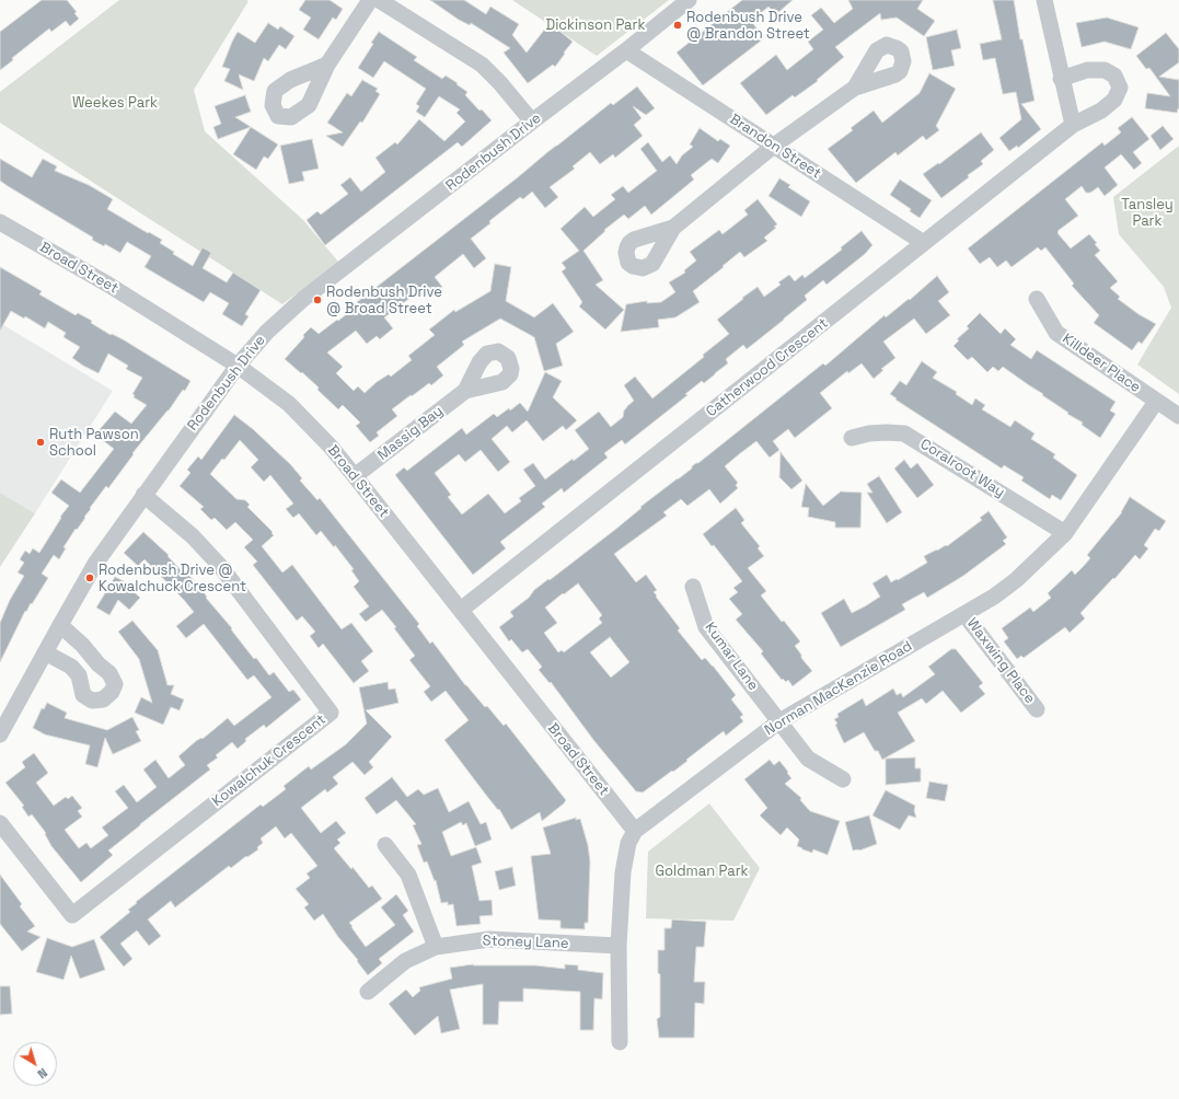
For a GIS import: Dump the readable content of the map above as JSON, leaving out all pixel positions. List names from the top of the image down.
{
  "streets": {
    "street": [
      "Brandon Street",
      "Rodenbush Drive",
      "Broad Street",
      "Killdeer Place",
      "Catherwood Crescent",
      "Massig Bay",
      "Coralroot Way",
      "Kumar Lane",
      "Waxwing Place",
      "Norman MacKenzie Road",
      "Kowalchuk Crescent",
      "Stoney Lane"
    ]
  },
  "crossings": [
    ["Brandon Street", "Rodenbush Drive"],
    ["Brandon Street", "Catherwood Crescent"],
    ["Rodenbush Drive", "Broad Street"],
    ["Rodenbush Drive", "Kowalchuk Crescent"],
    ["Broad Street", "Catherwood Crescent"],
    ["Broad Street", "Massig Bay"],
    ["Broad Street", "Norman MacKenzie Road"],
    ["Killdeer Place", "Norman MacKenzie Road"],
    ["Coralroot Way", "Norman MacKenzie Road"],
    ["Kumar Lane", "Norman MacKenzie Road"],
    ["Waxwing Place", "Norman MacKenzie Road"],
    ["Norman MacKenzie Road", "Stoney Lane"]
  ],
  "parks": [
    "Dickinson Park",
    "Weekes Park",
    "Tansley Park",
    "Goldman Park"
  ],
  "places": [
    "Rodenbush Drive @ Brandon Street",
    "Rodenbush Drive @ Broad Street",
    "Ruth Pawson School",
    "Rodenbush Drive @ Kowalchuck Crescent"
  ],
  "north": "bottom right"
}
